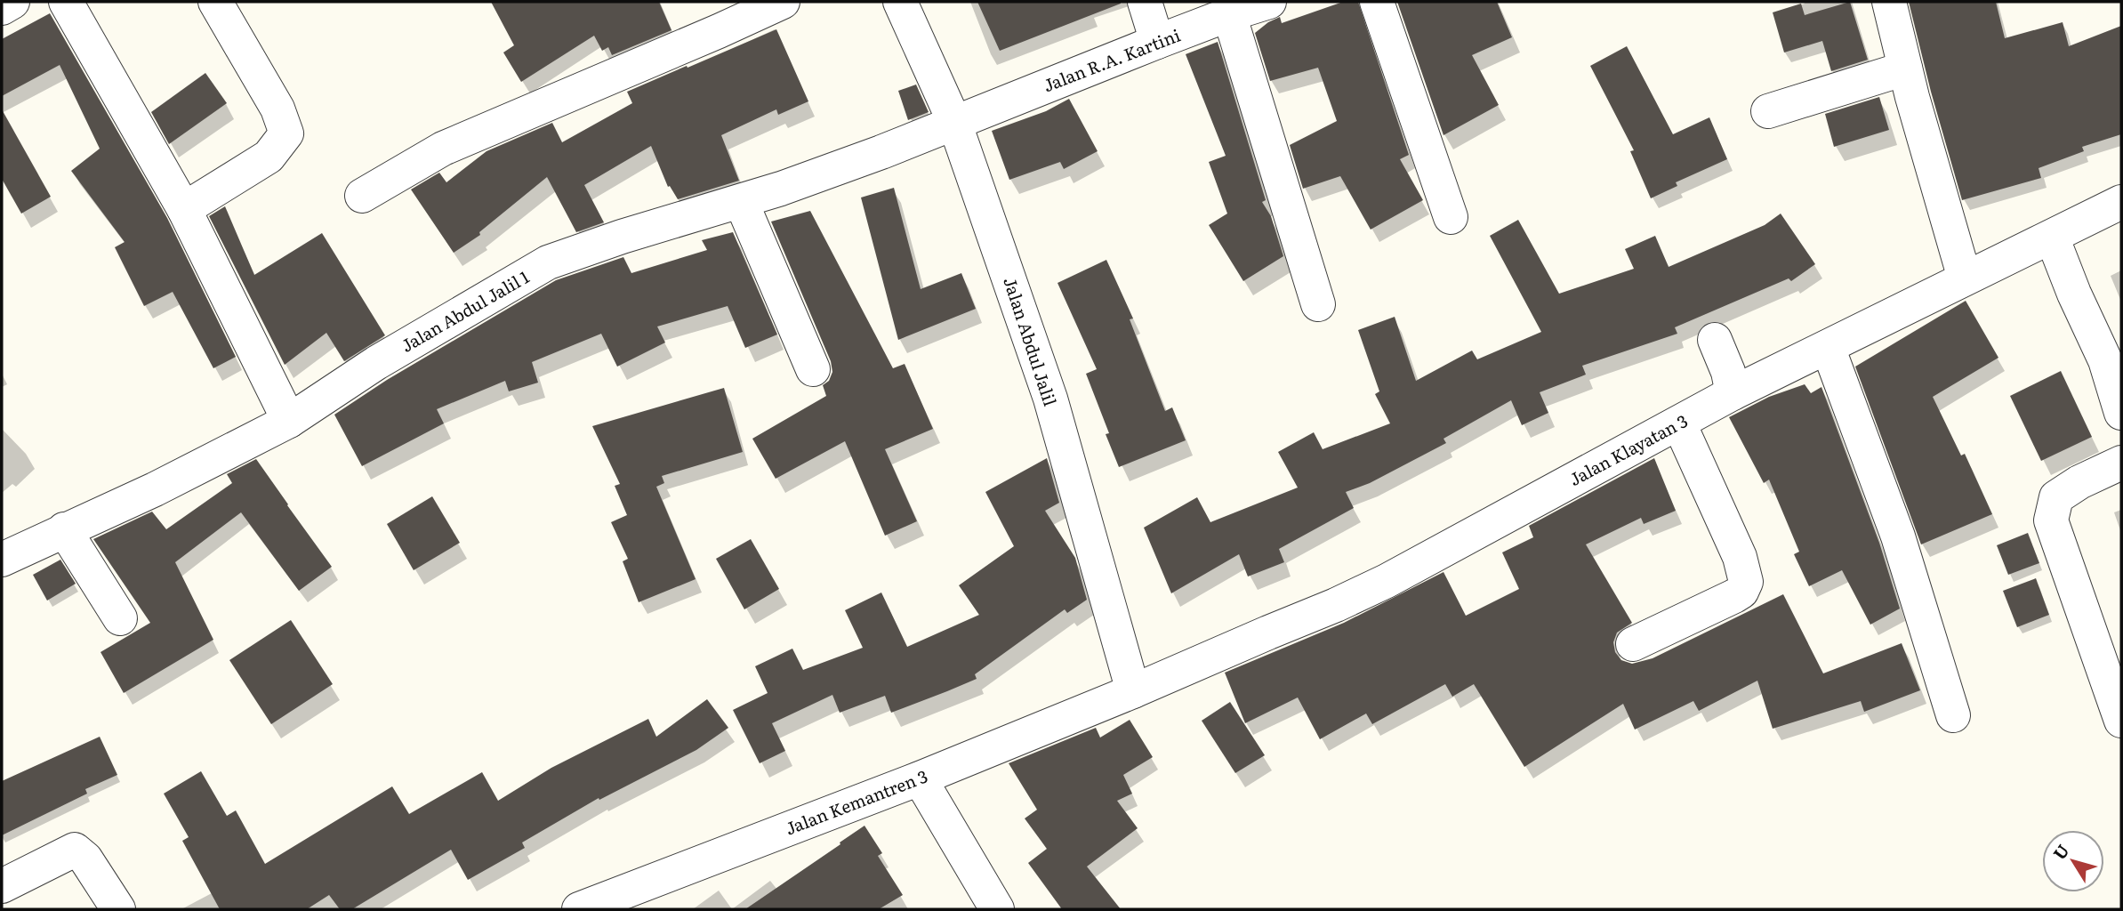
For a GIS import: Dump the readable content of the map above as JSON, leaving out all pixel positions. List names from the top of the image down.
{
  "streets": {
    "street": [
      "Jalan R.A. Kartini",
      "Jalan Abdul Jalil 1",
      "Jalan Abdul Jalil",
      "Jalan Klayatan 3",
      "Jalan Kemantren 3"
    ]
  },
  "crossings": [
    ["Jalan R.A. Kartini", "Jalan Abdul Jalil 1"],
    ["Jalan R.A. Kartini", "Jalan Abdul Jalil"],
    ["Jalan Abdul Jalil 1", "Jalan Abdul Jalil"],
    ["Jalan Abdul Jalil", "Jalan Klayatan 3"],
    ["Jalan Abdul Jalil", "Jalan Kemantren 3"],
    ["Jalan Klayatan 3", "Jalan Kemantren 3"]
  ],
  "north": "top left"
}
